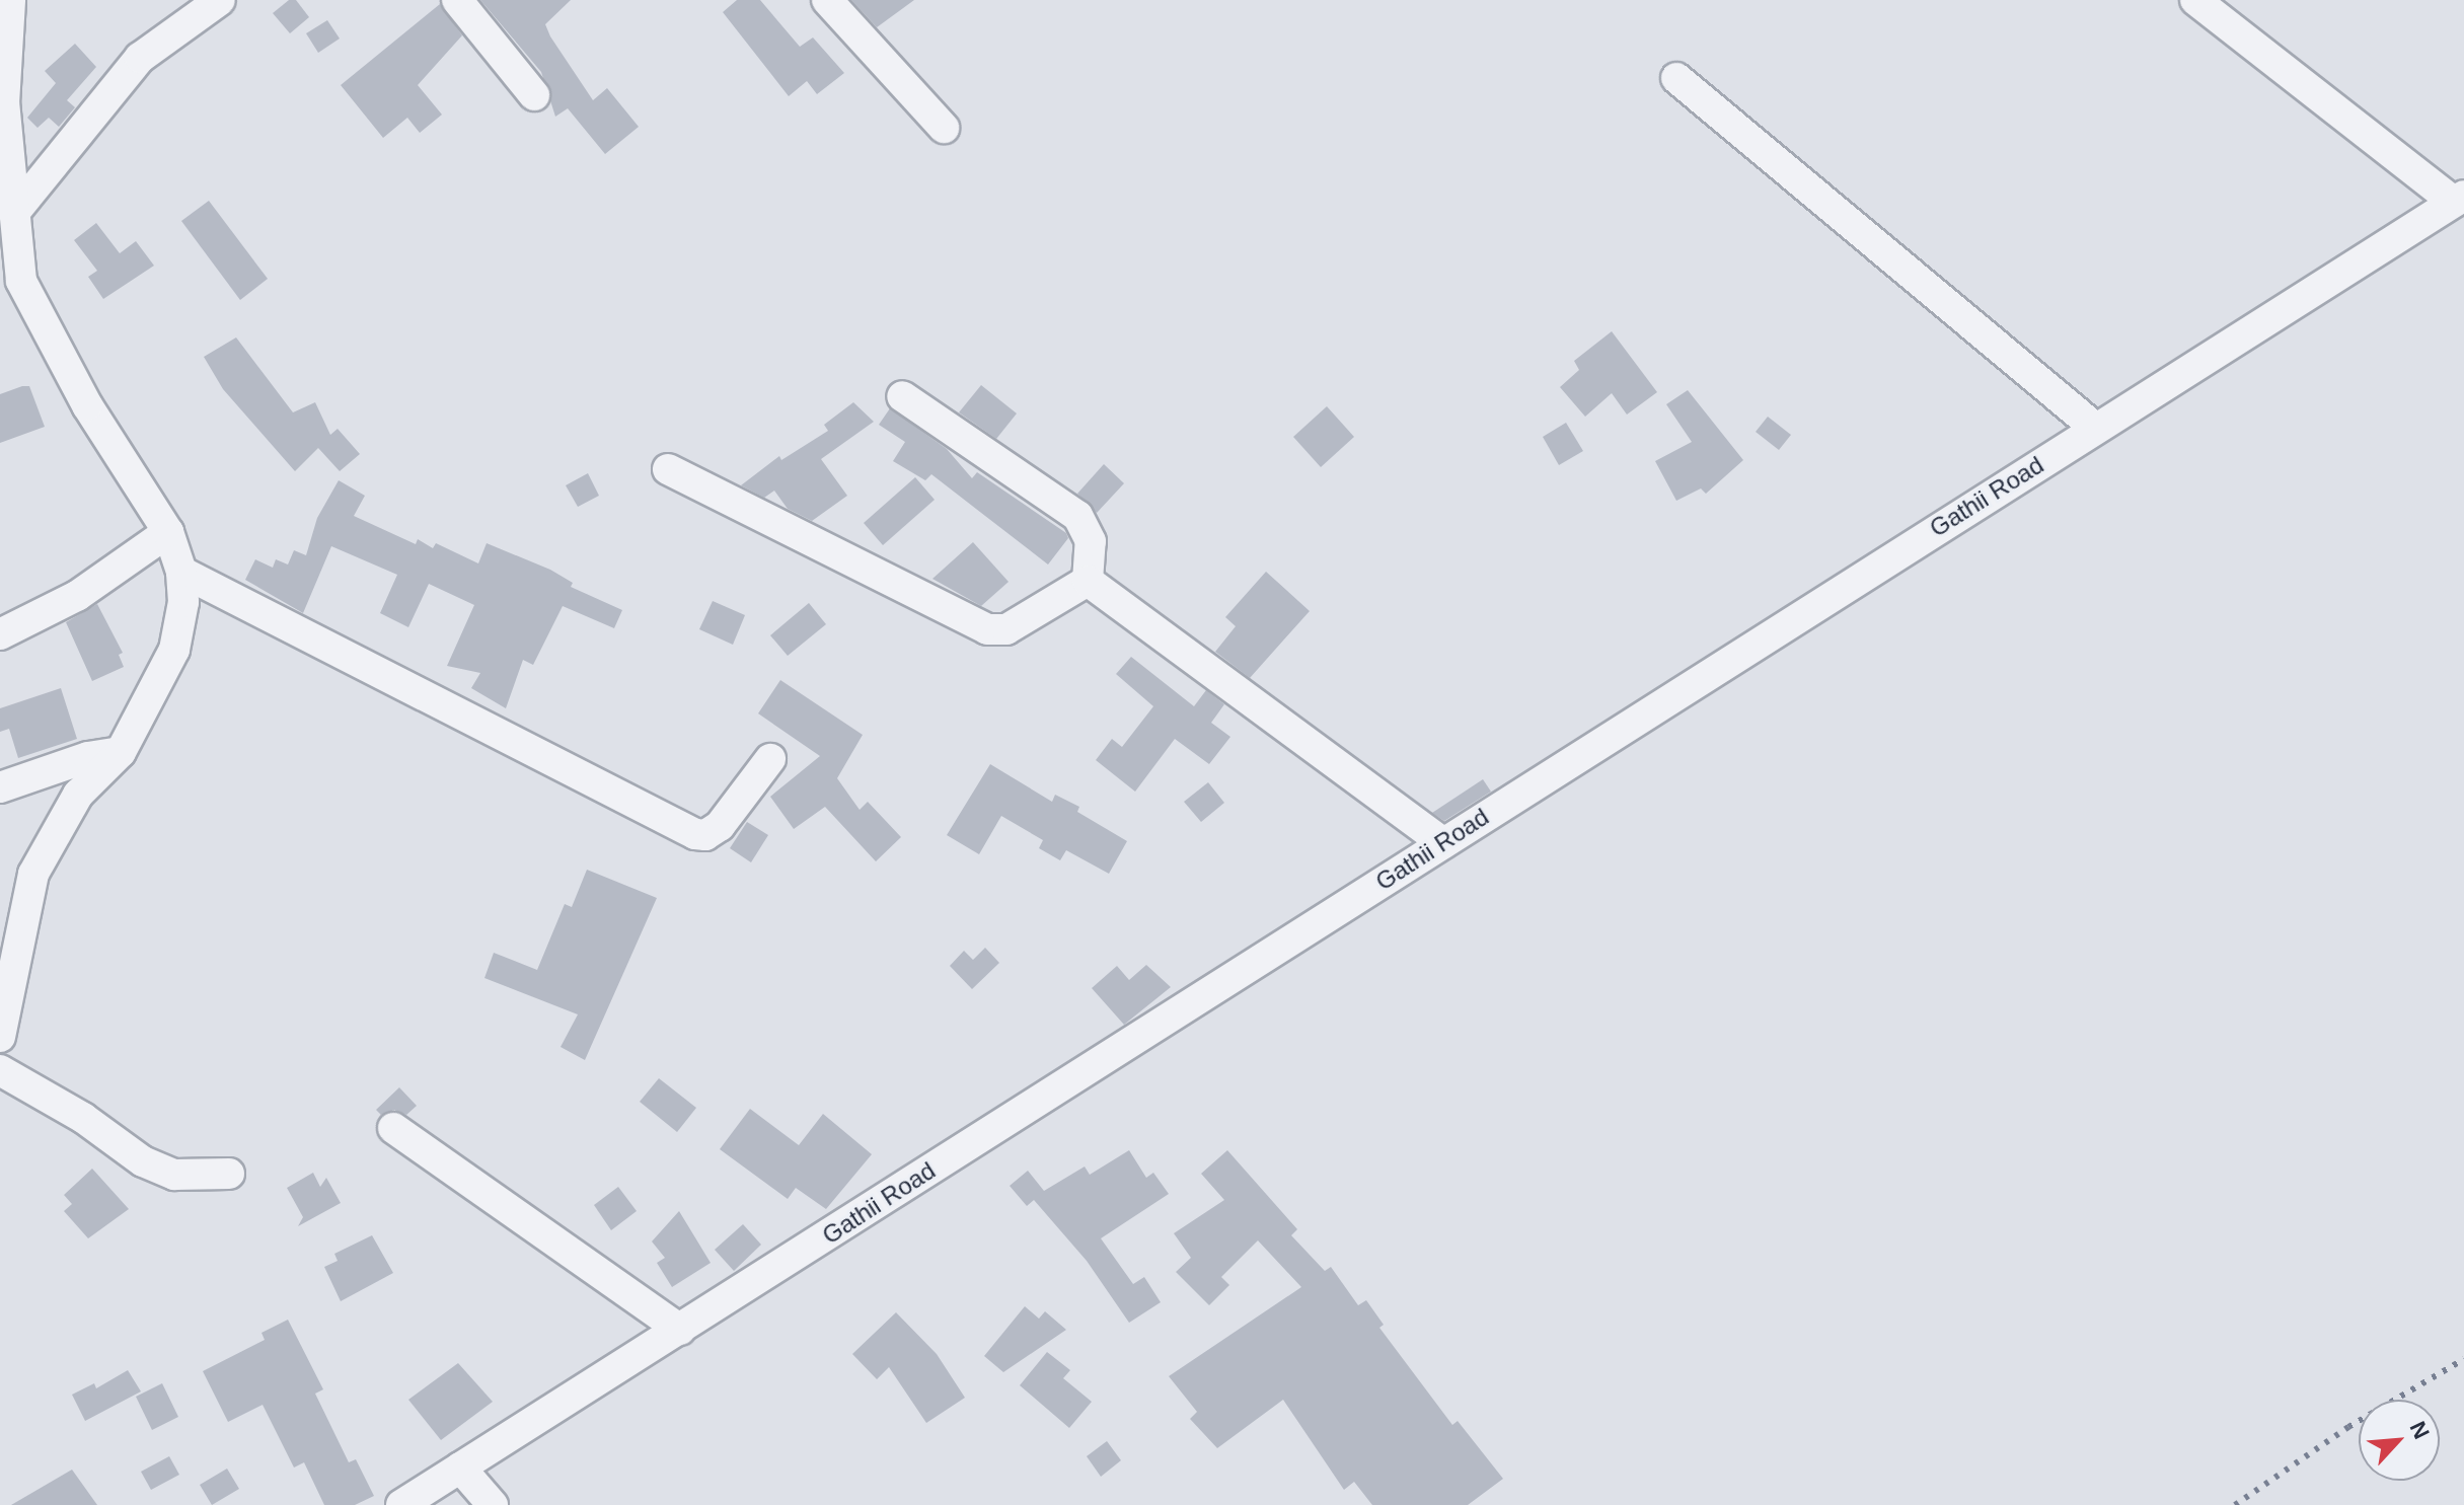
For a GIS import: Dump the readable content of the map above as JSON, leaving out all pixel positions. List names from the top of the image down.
{
  "streets": {
    "street": ["Gathii Road"]
  },
  "north": "top right"
}
